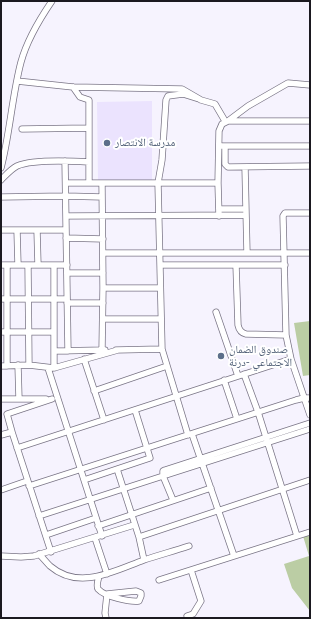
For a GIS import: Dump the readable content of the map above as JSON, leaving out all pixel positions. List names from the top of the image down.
{
  "places": ["مدرسة الانتصار", "صندوق الضمان الاجتماعي -درنة"]
}
